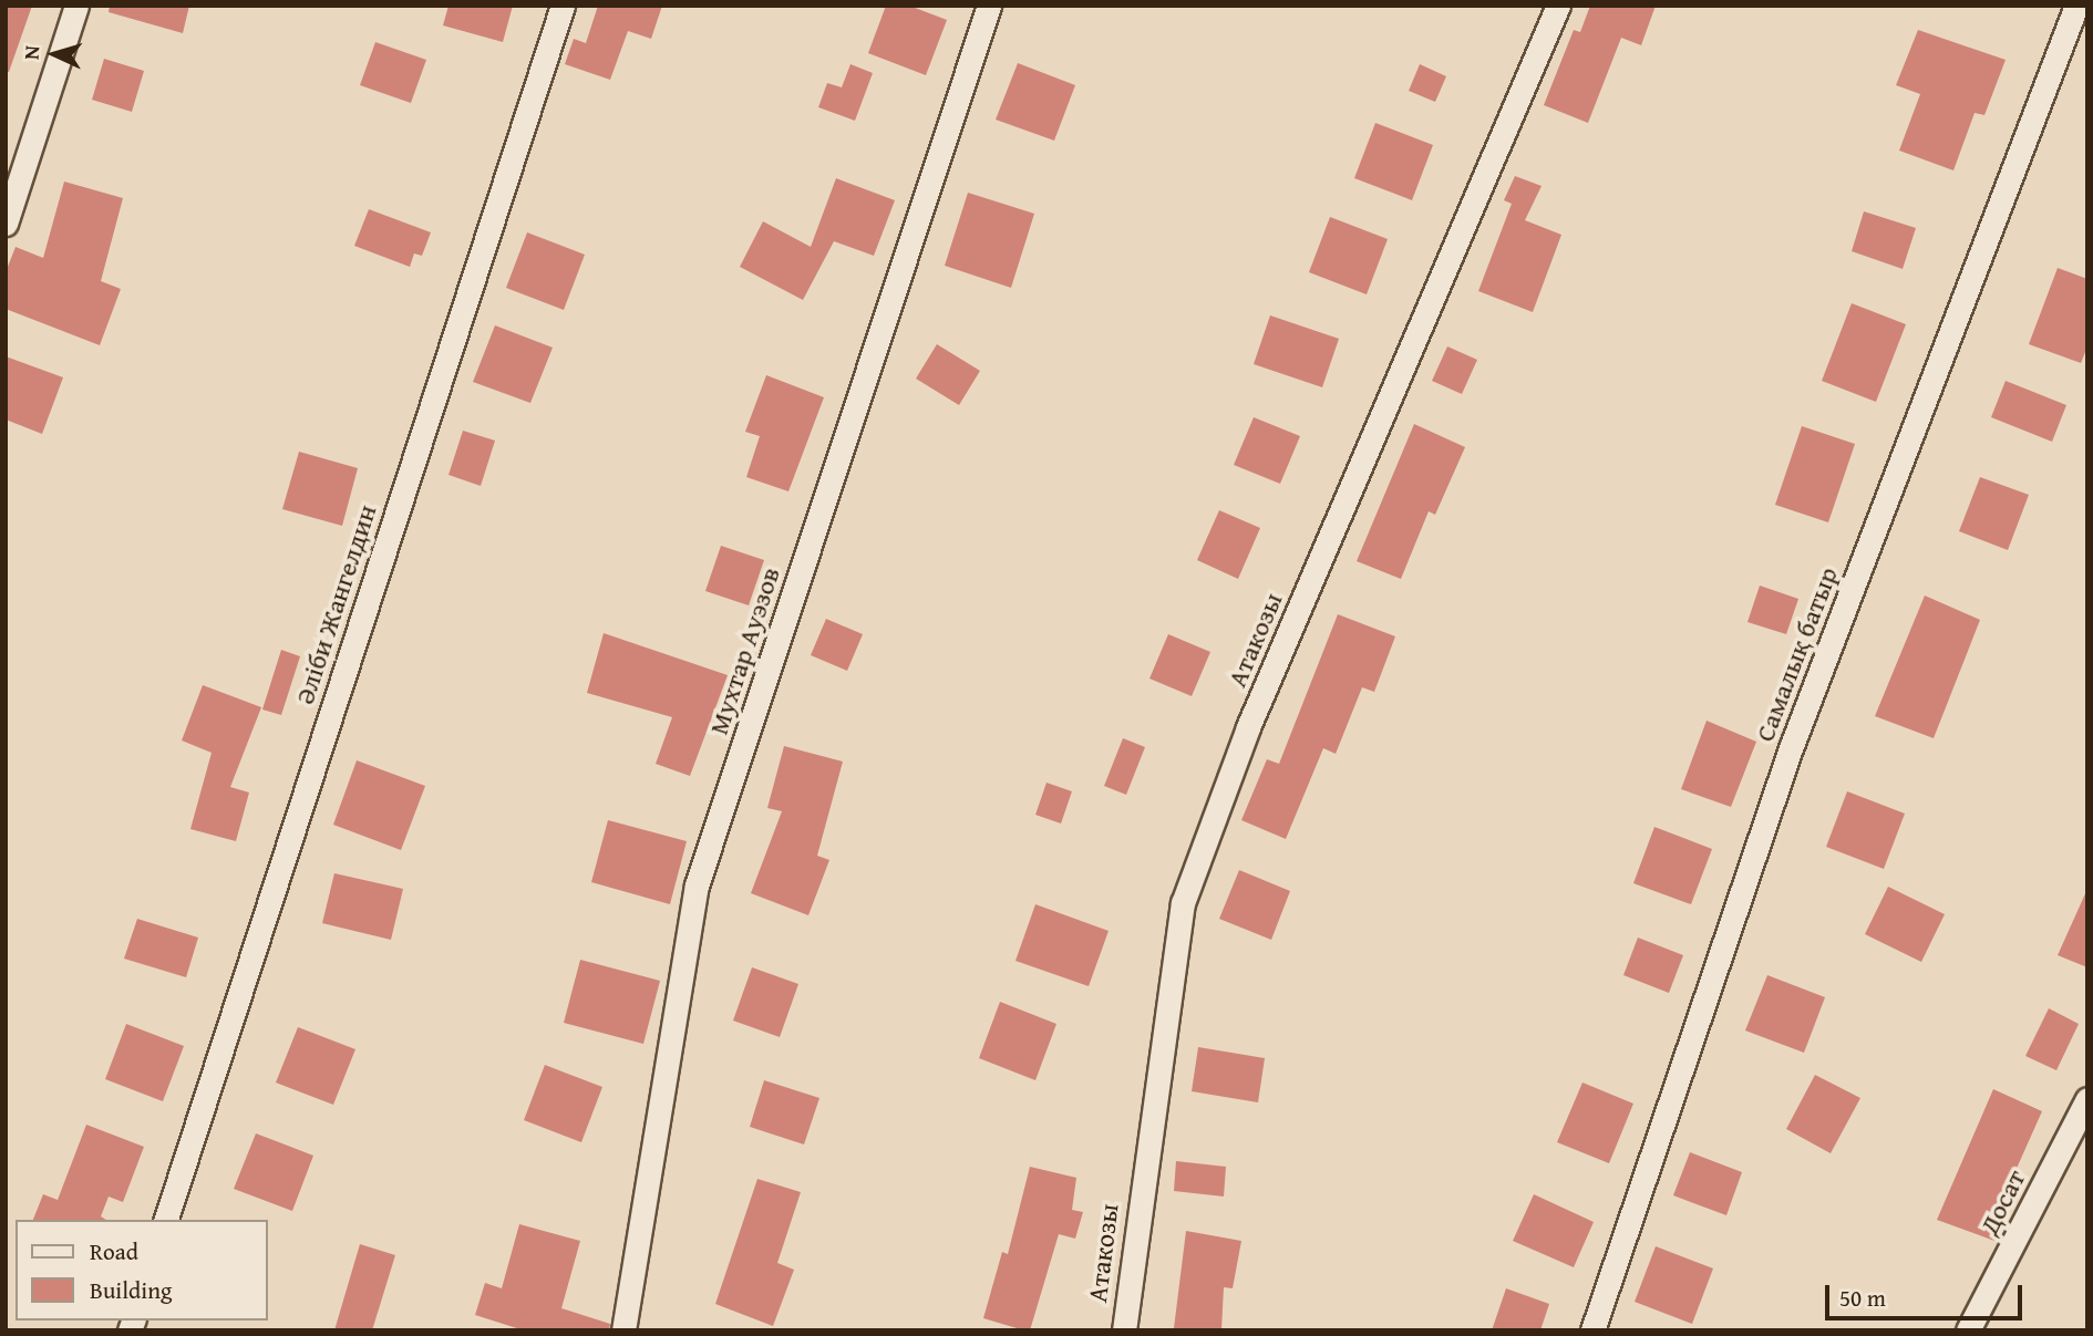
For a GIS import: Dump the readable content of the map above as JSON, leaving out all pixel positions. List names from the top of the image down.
{
  "streets": {
    "street": [
      "Әліби Жангелдин",
      "Атакозы",
      "Мухтар Ауэзов",
      "Самалық батыр",
      "Досат"
    ]
  },
  "legend": ["Road", "Building"],
  "scale_bar": "50 m",
  "north": "left"
}
